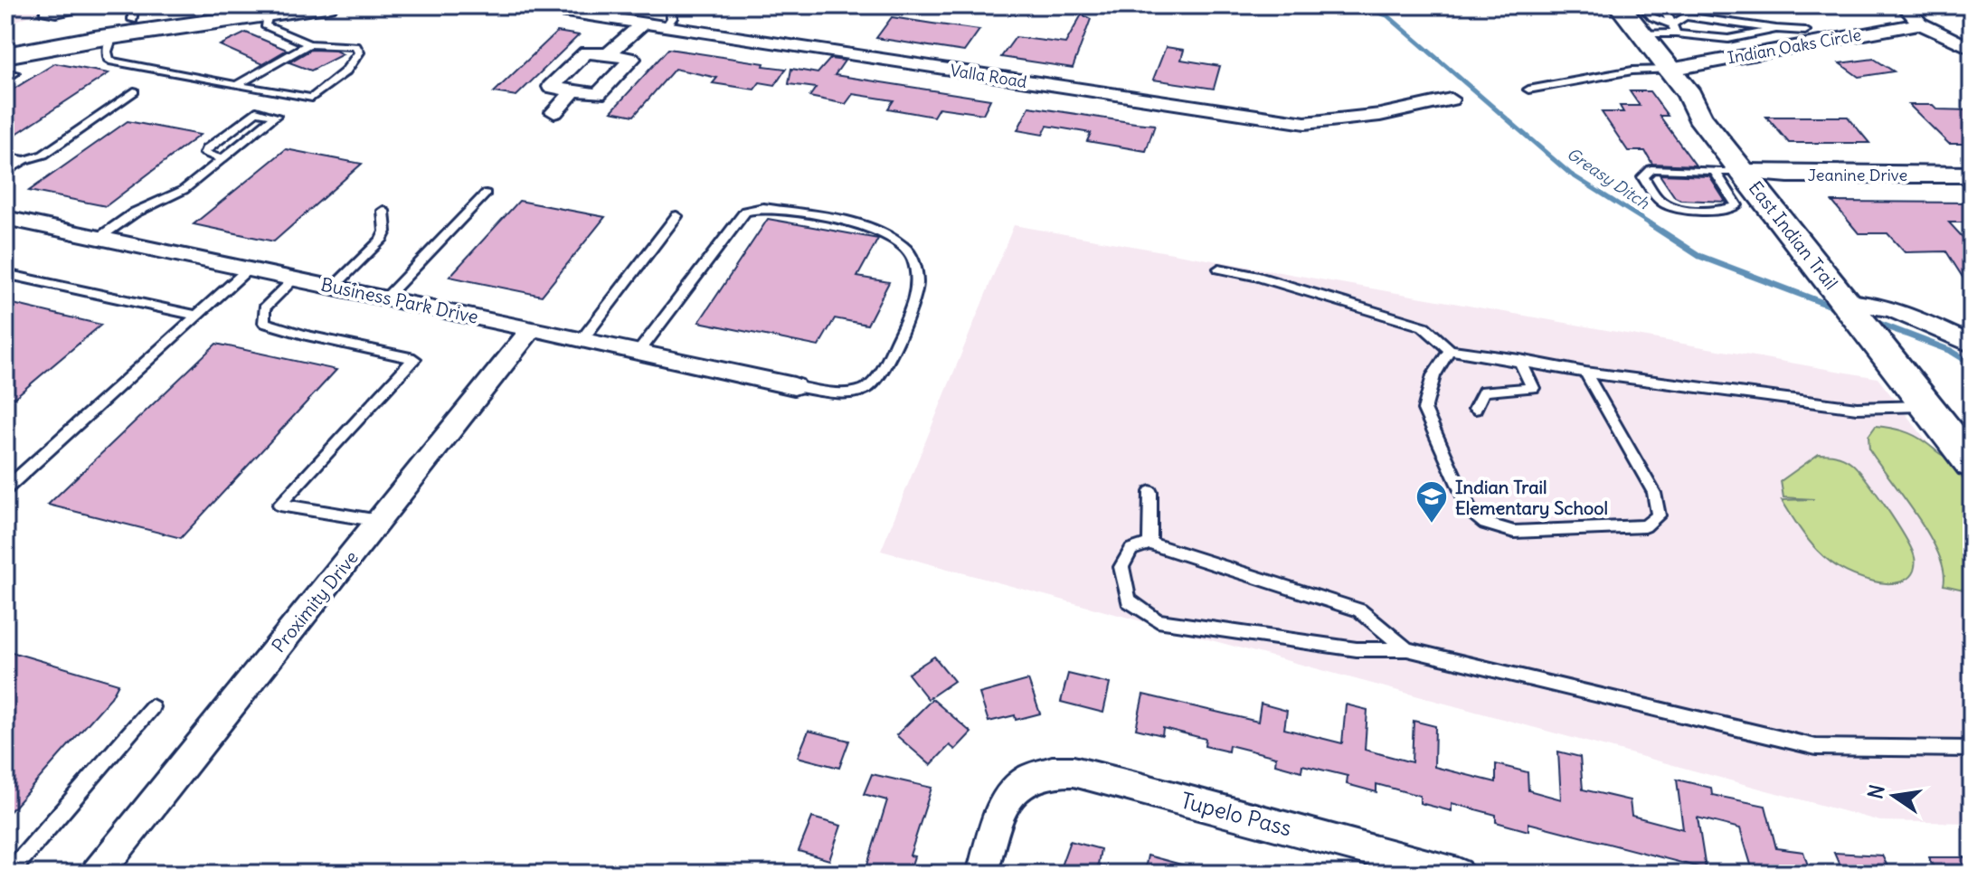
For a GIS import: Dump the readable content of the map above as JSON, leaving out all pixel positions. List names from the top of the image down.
{
  "streets": {
    "main road": ["East Indian Trail"],
    "street": [
      "Indian Oaks Circle",
      "Valla Road",
      "Jeanine Drive",
      "Business Park Drive",
      "Proximity Drive",
      "Tupelo Pass"
    ]
  },
  "crossings": [
    ["Indian Oaks Circle", "East Indian Trail"],
    ["Jeanine Drive", "East Indian Trail"],
    ["Business Park Drive", "Proximity Drive"]
  ],
  "water": ["Greasy Ditch"],
  "places": {
    "school or university": ["Indian Trail Elementary School"]
  },
  "north": "left"
}
